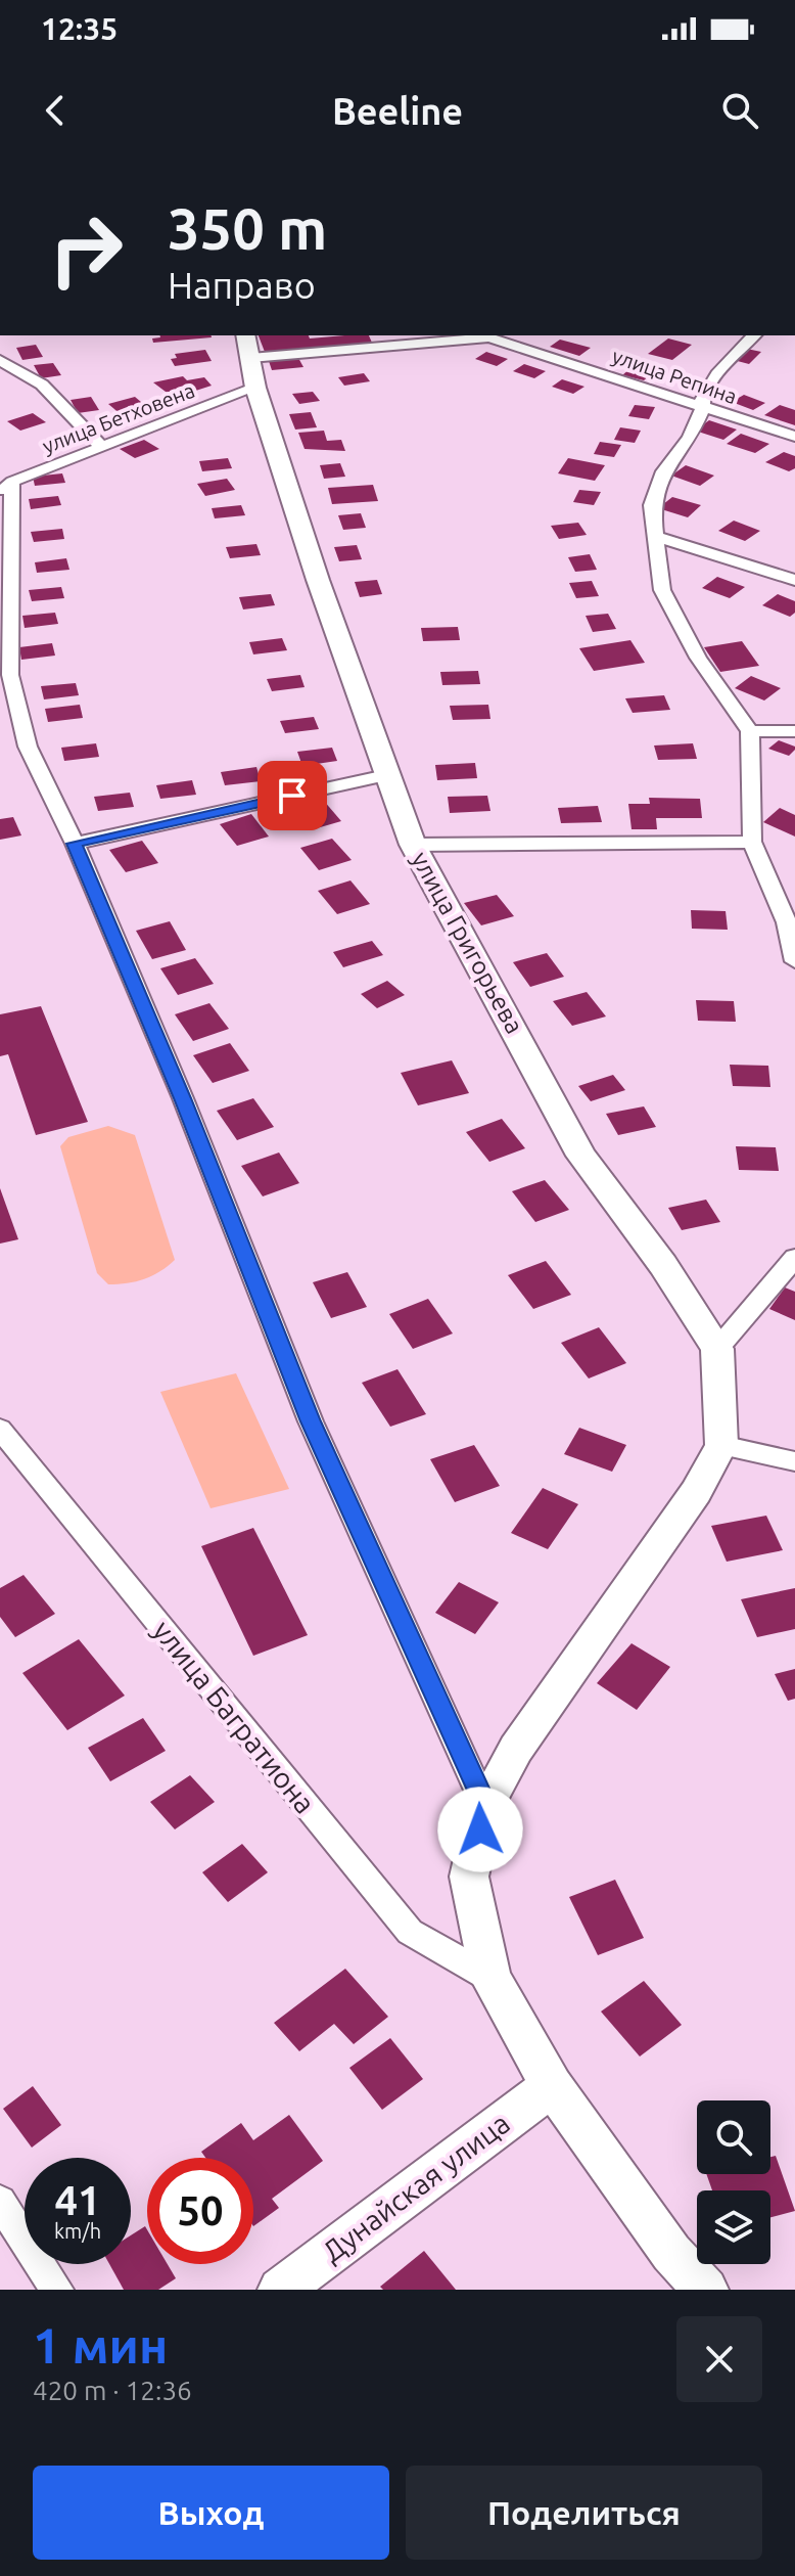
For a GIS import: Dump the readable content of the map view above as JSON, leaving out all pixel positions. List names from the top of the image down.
{
  "streets": {
    "main road": ["улица Григорьева", "Дунайская улица"],
    "street": ["улица Репина", "улица Бетховена", "улица Багратиона"]
  },
  "crossings": [
    ["улица Репина", "улица Григорьева"],
    ["улица Бетховена", "улица Григорьева"]
  ],
  "page": {
    "status": "12:35",
    "header": "Beeline",
    "turn": ["350 m", "Направо"],
    "speed": "41 km/h",
    "limit": "50",
    "heading": ["1 мин", "420 m · 12:36"],
    "buttons": ["Выход", "Поделиться"]
  }
}
